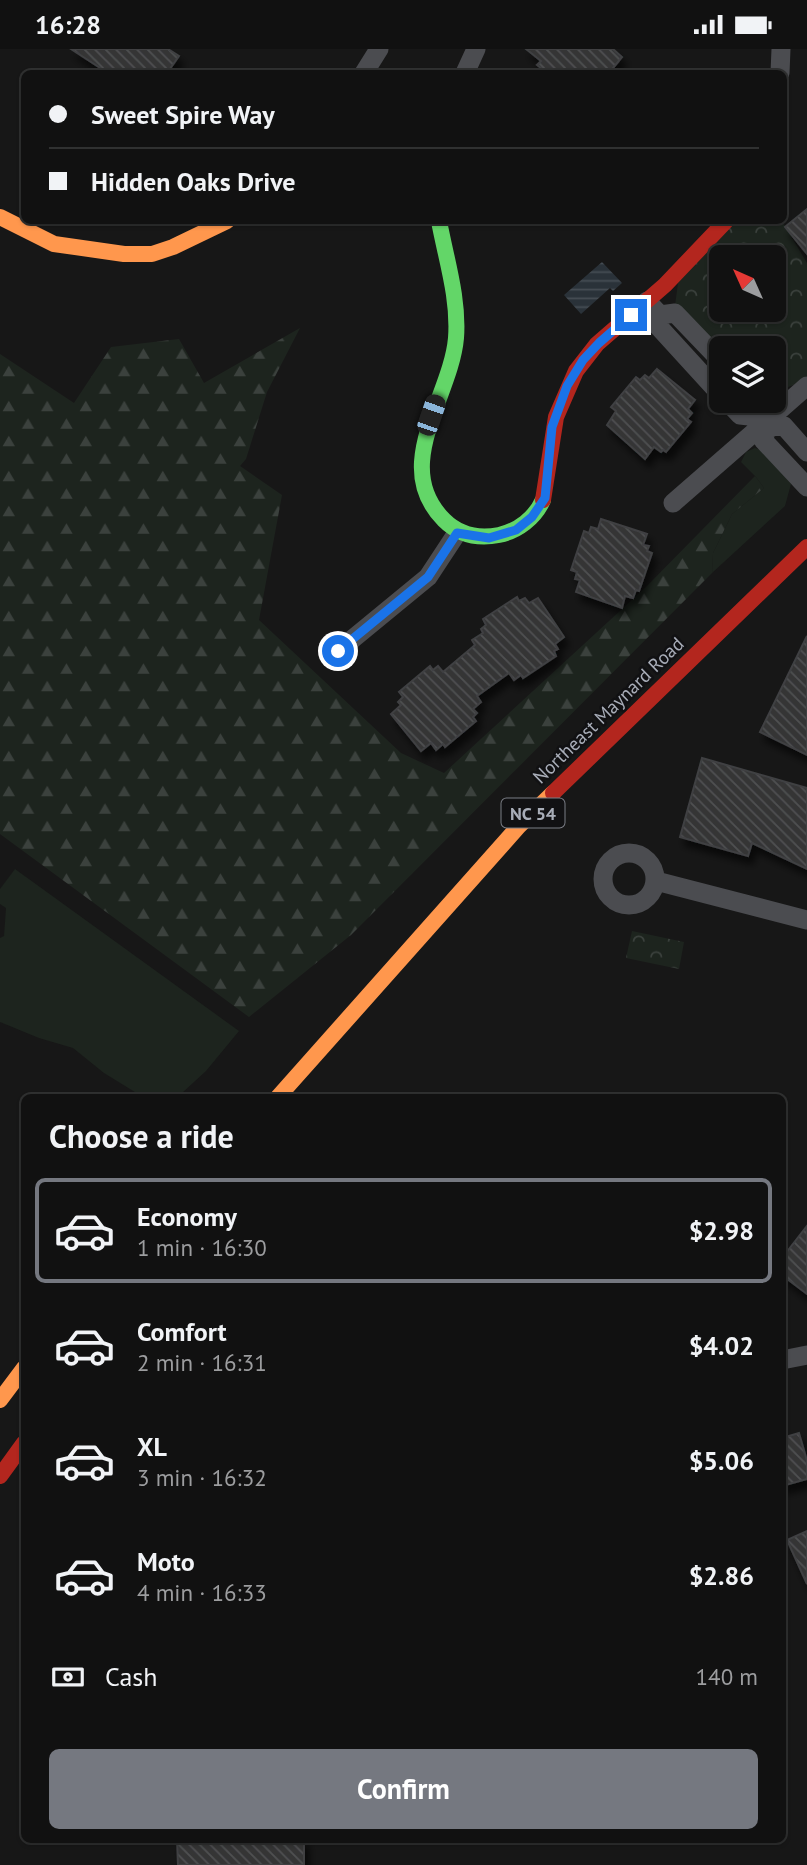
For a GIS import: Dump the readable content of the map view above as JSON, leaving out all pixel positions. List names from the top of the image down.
{
  "streets": {
    "street": ["Northeast Maynard Road", "NC 54"]
  },
  "north": "top left",
  "page": {
    "status": "16:28",
    "banner": ["Sweet Spire Way", "Hidden Oaks Drive"],
    "heading": "Choose a ride",
    "list": [
      {
        "name": "Economy",
        "note": "1 min · 16:30",
        "value": "$2.98"
      },
      {
        "name": "Comfort",
        "note": "2 min · 16:31",
        "value": "$4.02"
      },
      {
        "name": "XL",
        "note": "3 min · 16:32",
        "value": "$5.06"
      },
      {
        "name": "Moto",
        "note": "4 min · 16:33",
        "value": "$2.86"
      }
    ],
    "pay": ["Cash", "140 m"],
    "buttons": "Confirm"
  }
}
